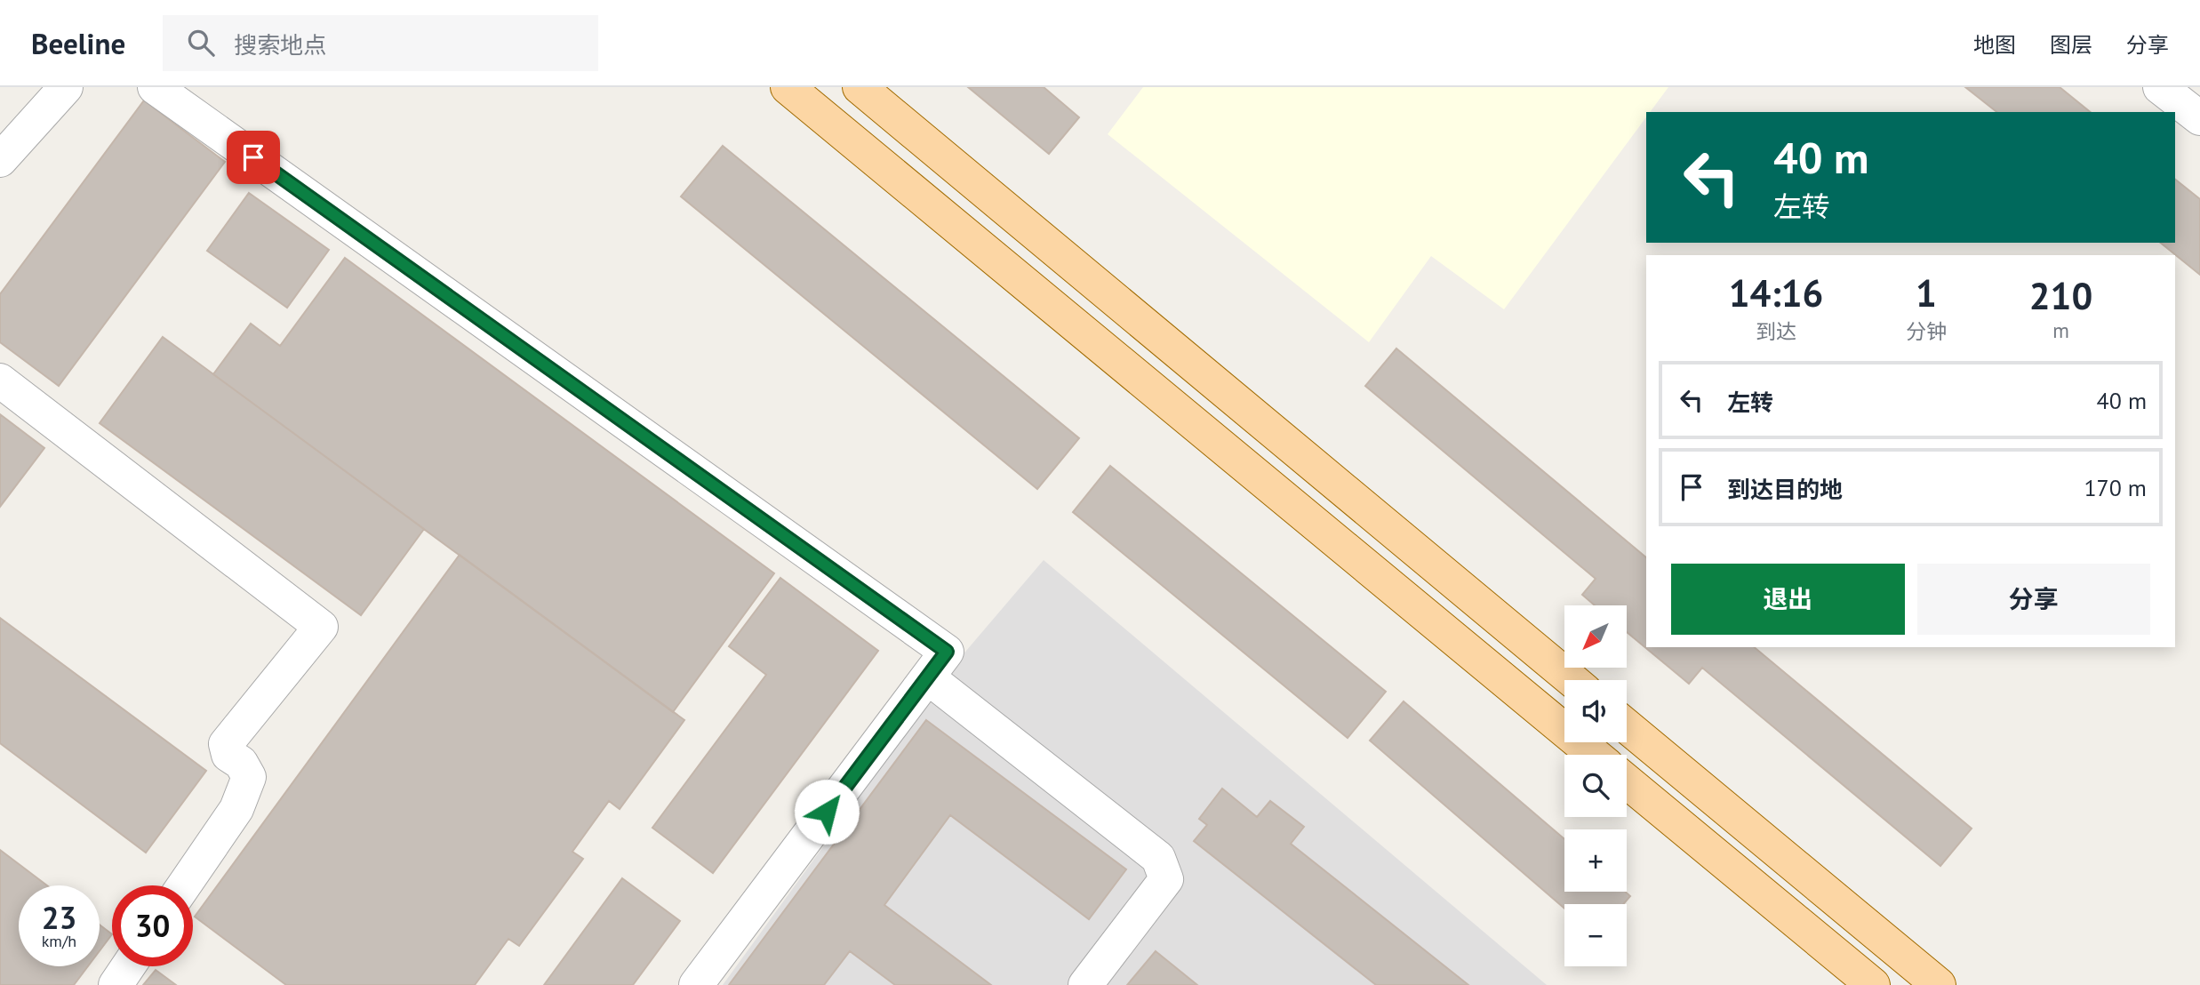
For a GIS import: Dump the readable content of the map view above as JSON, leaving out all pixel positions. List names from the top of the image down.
{
  "north": "bottom left",
  "page": {
    "header": "Beeline",
    "search": "搜索地点",
    "nav": ["地图", "图层", "分享"],
    "turn": ["40 m", "左转"],
    "eta": [
      "14:16",
      "到达",
      "1",
      "分钟",
      "210",
      "m"
    ],
    "list": [
      {
        "name": "左转",
        "value": "40 m"
      },
      {
        "name": "到达目的地",
        "value": "170 m"
      }
    ],
    "buttons": ["退出", "分享"],
    "map_buttons": ["+", "−"],
    "speed": "23 km/h",
    "limit": "30"
  }
}
